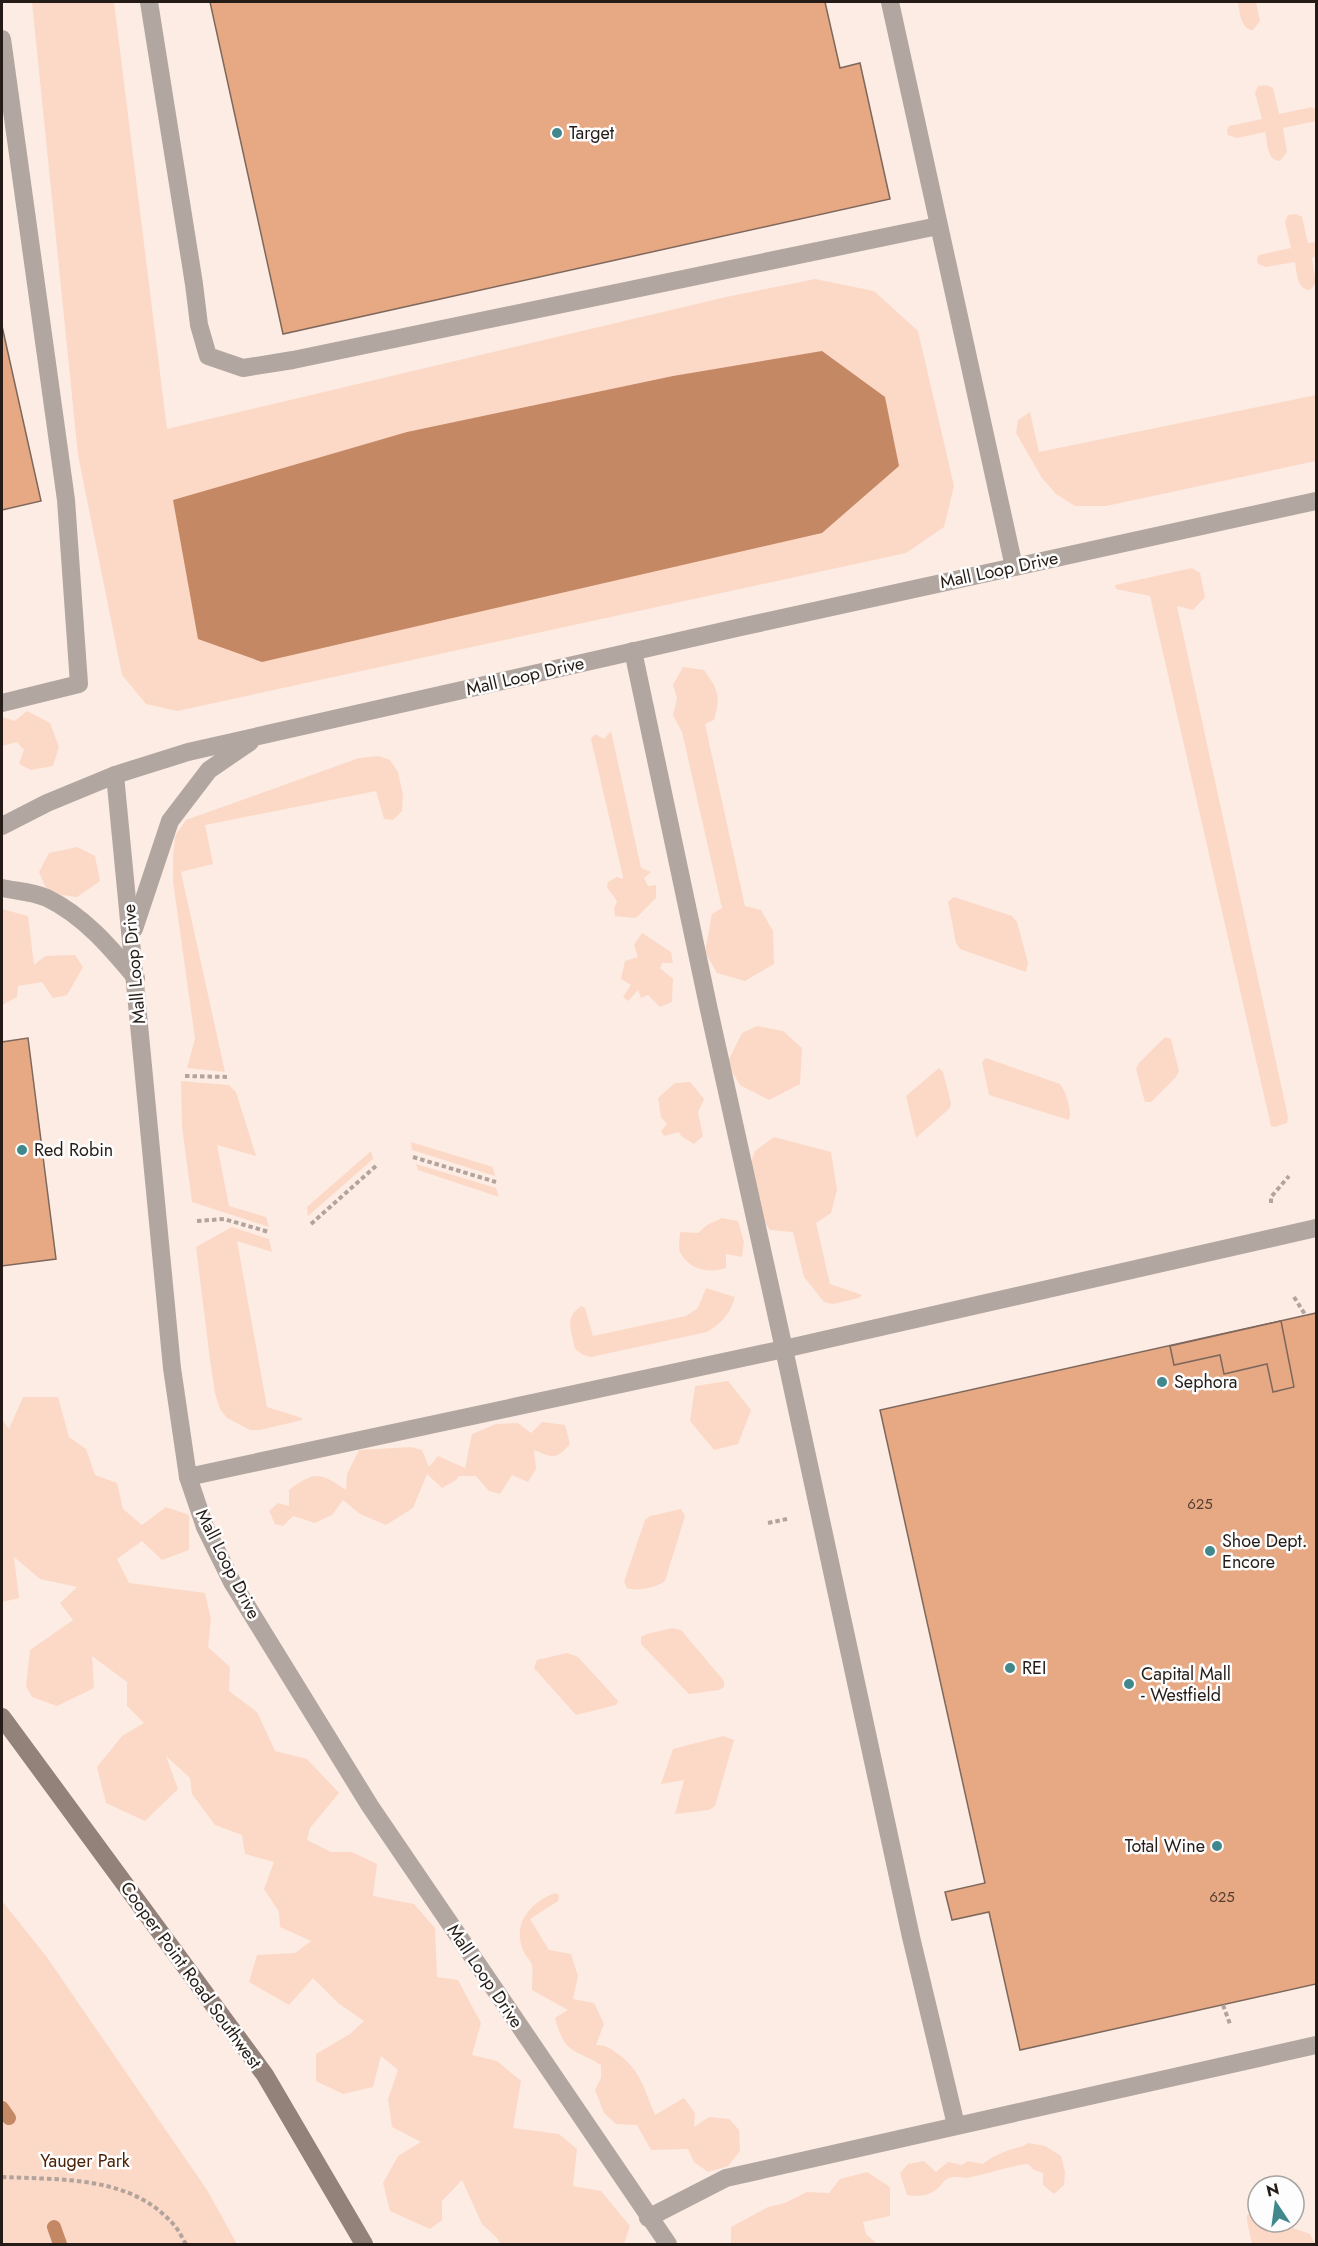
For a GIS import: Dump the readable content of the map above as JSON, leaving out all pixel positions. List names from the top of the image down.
{
  "streets": {
    "main road": ["Cooper Point Road Southwest"],
    "street": ["Mall Loop Drive"]
  },
  "parks": ["Yauger Park"],
  "places": [
    "Target",
    "Red Robin",
    "Sephora",
    "Shoe Dept. Encore",
    "REI",
    "Capital Mall - Westfield",
    "Total Wine"
  ],
  "house_numbers": ["625", "625"],
  "north": "top"
}
